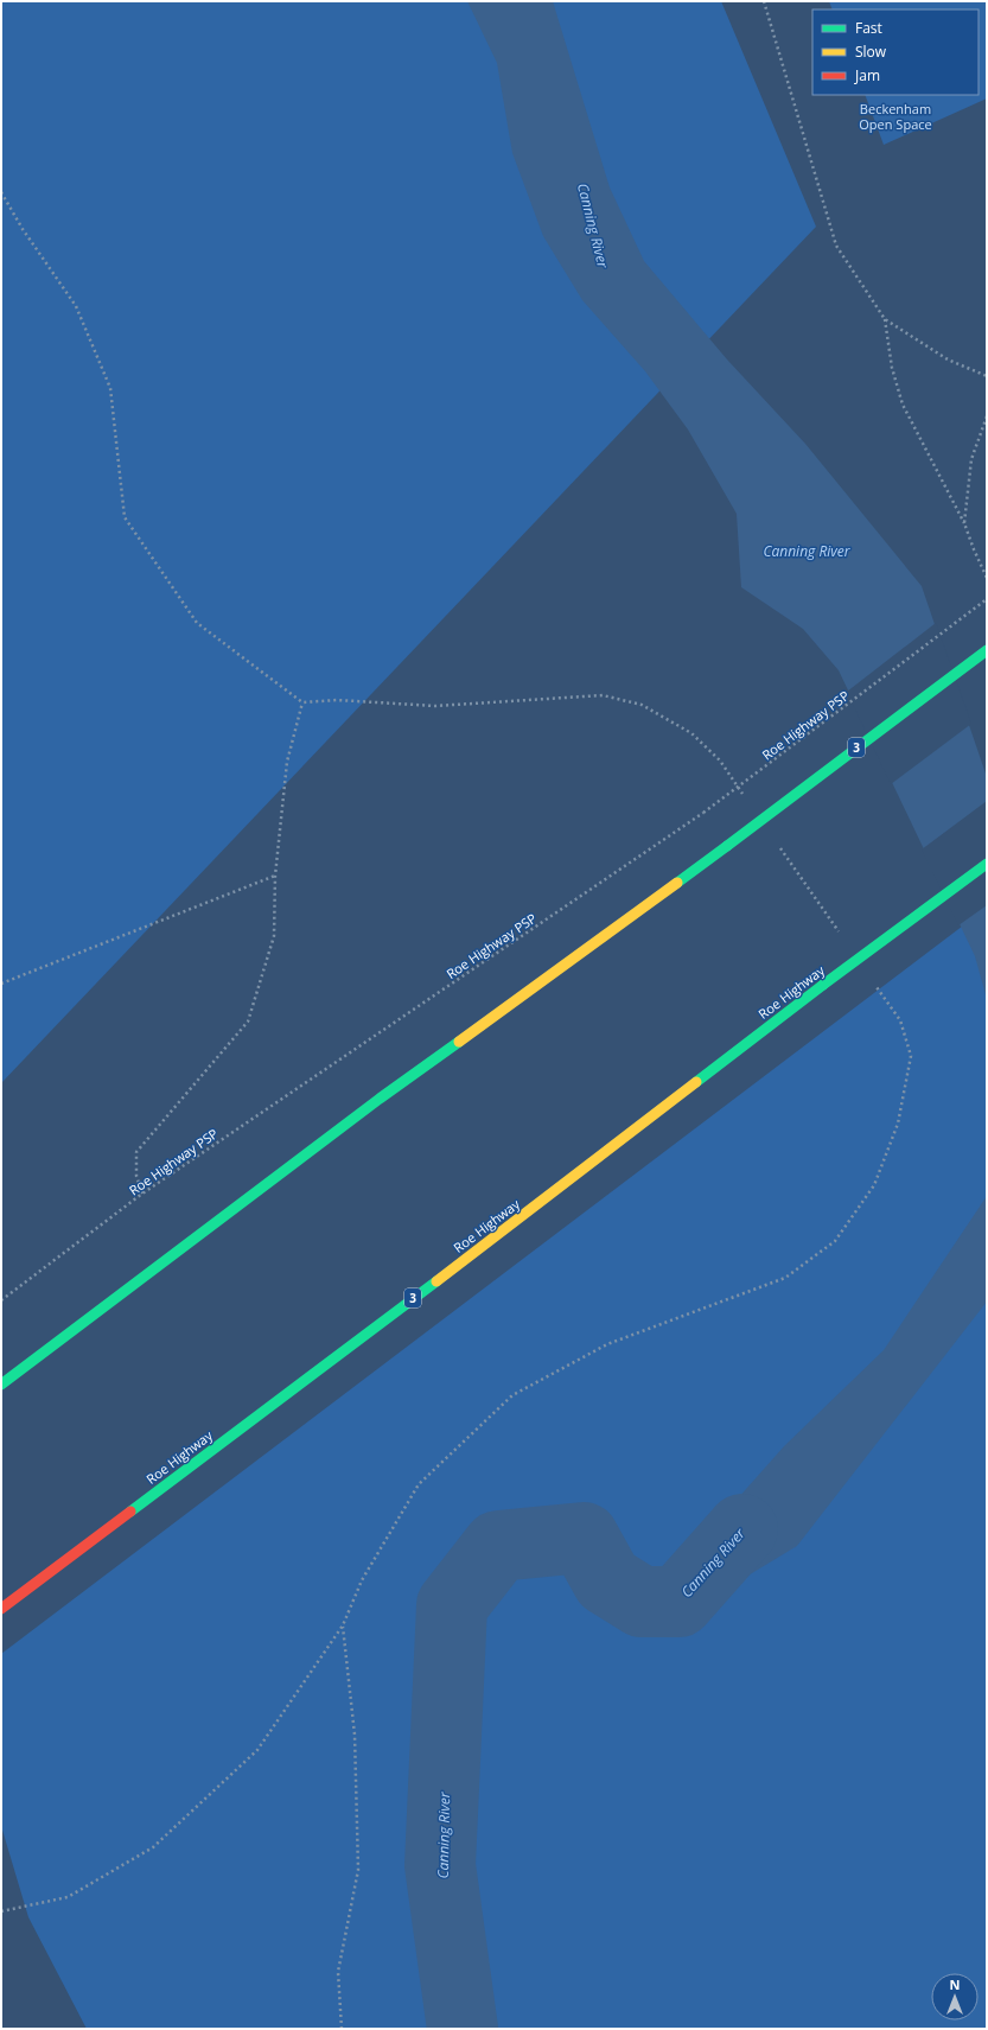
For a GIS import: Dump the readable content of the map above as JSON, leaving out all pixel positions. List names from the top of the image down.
{
  "streets": {
    "highway": ["3", "Roe Highway"],
    "path": ["Roe Highway PSP"]
  },
  "water": ["Canning River"],
  "parks": ["Beckenham Open Space"],
  "legend": ["Fast", "Slow", "Jam"],
  "north": "top"
}
